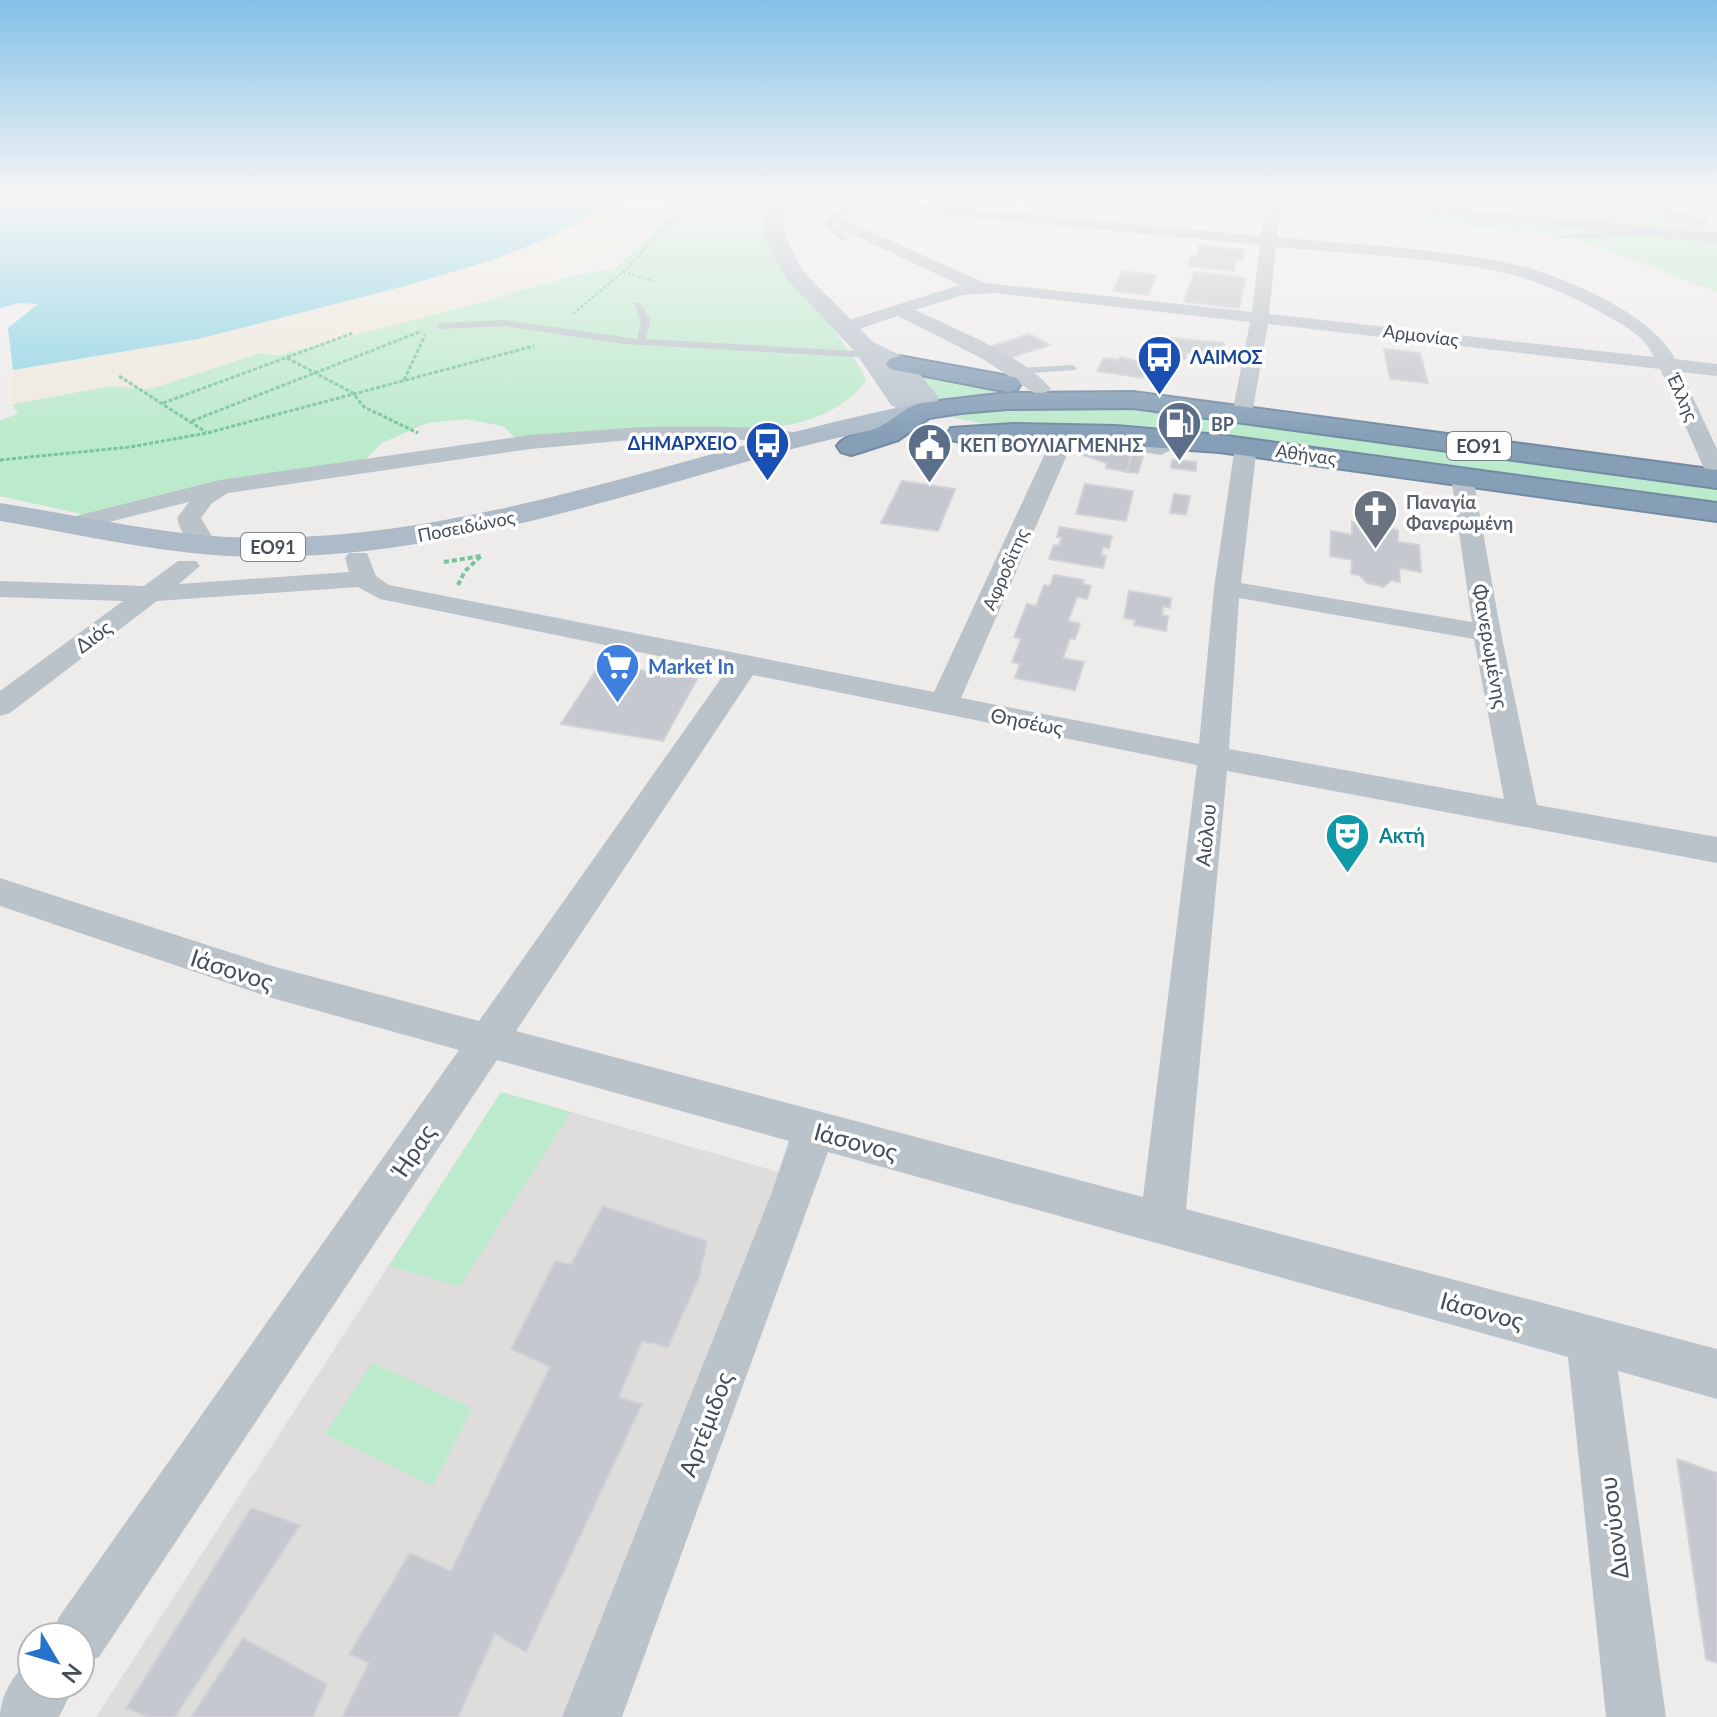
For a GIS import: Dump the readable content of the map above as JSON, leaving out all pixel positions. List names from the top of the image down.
{
  "streets": {
    "highway": ["ΕΟ91", "Αθήνας", "Ποσειδώνος"],
    "street": [
      "Αρμονίας",
      "Έλλης",
      "Αφροδίτης",
      "Διός",
      "Φανερωμένης",
      "Θησέως",
      "Αιόλου",
      "Ιάσονος",
      "Ήρας",
      "Αρτέμιδος",
      "Διονύσου"
    ]
  },
  "crossings": [
    ["Αρμονίας", "Έλλης"],
    ["Έλλης", "Αθήνας"],
    ["Αθήνας", "Ποσειδώνος"],
    ["Αθήνας", "Αφροδίτης"],
    ["Αθήνας", "Φανερωμένης"],
    ["Αθήνας", "Αιόλου"],
    ["Ποσειδώνος", "Διός"],
    ["Ποσειδώνος", "Θησέως"],
    ["Αφροδίτης", "Θησέως"],
    ["Φανερωμένης", "Θησέως"],
    ["Θησέως", "Αιόλου"],
    ["Θησέως", "Ήρας"],
    ["Αιόλου", "Ιάσονος"],
    ["Ιάσονος", "Ήρας"],
    ["Ιάσονος", "Αρτέμιδος"],
    ["Ιάσονος", "Διονύσου"]
  ],
  "places": {
    "bus stop": ["ΛΑΙΜΟΣ", "ΔΗΜΑΡΧΕΙΟ"],
    "fuel station": ["BP"],
    "public building": ["ΚΕΠ ΒΟΥΛΙΑΓΜΕΝΗΣ"],
    "church": ["Παναγία Φανερωμένη"],
    "supermarket": ["Market In"],
    "theatre": ["Ακτή"]
  },
  "north": "bottom right"
}
